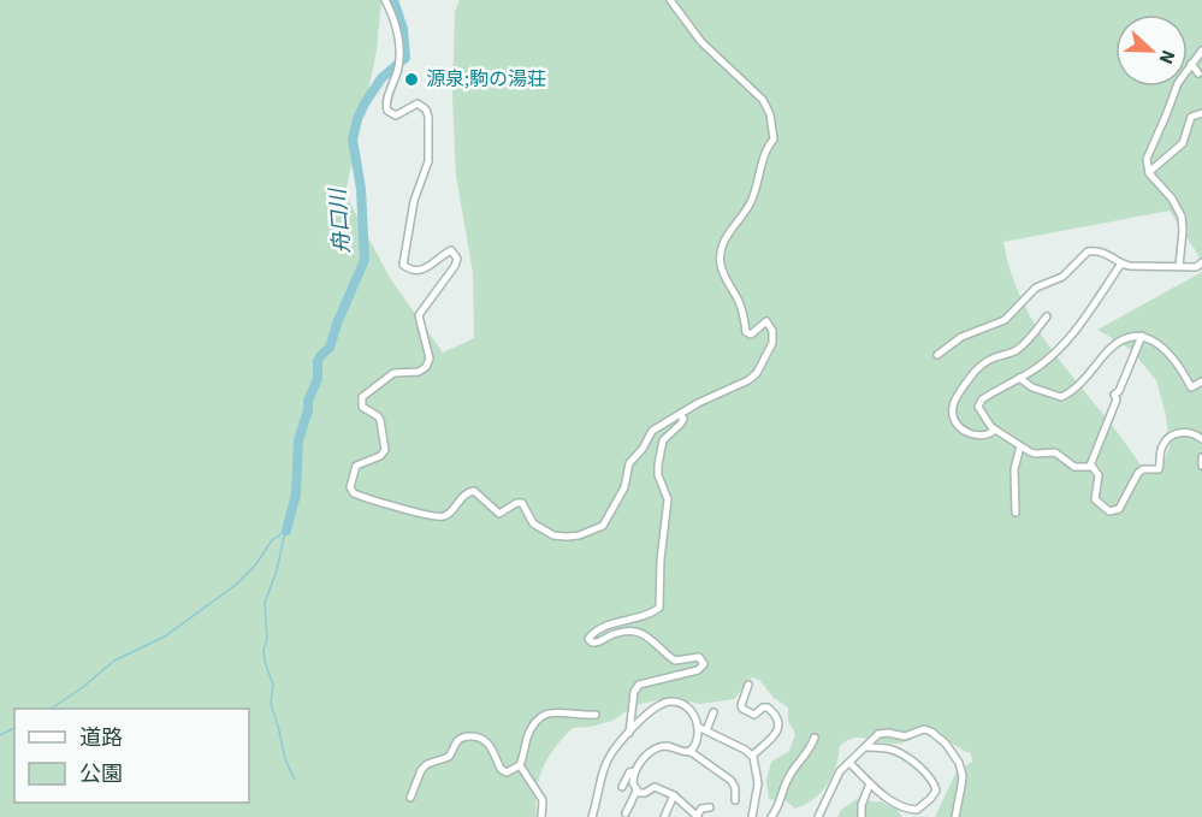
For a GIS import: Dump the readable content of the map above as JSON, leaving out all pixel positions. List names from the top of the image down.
{
  "water": ["舟口川"],
  "places": ["源泉;駒の湯荘"],
  "legend": ["道路", "公園"],
  "north": "right"
}
